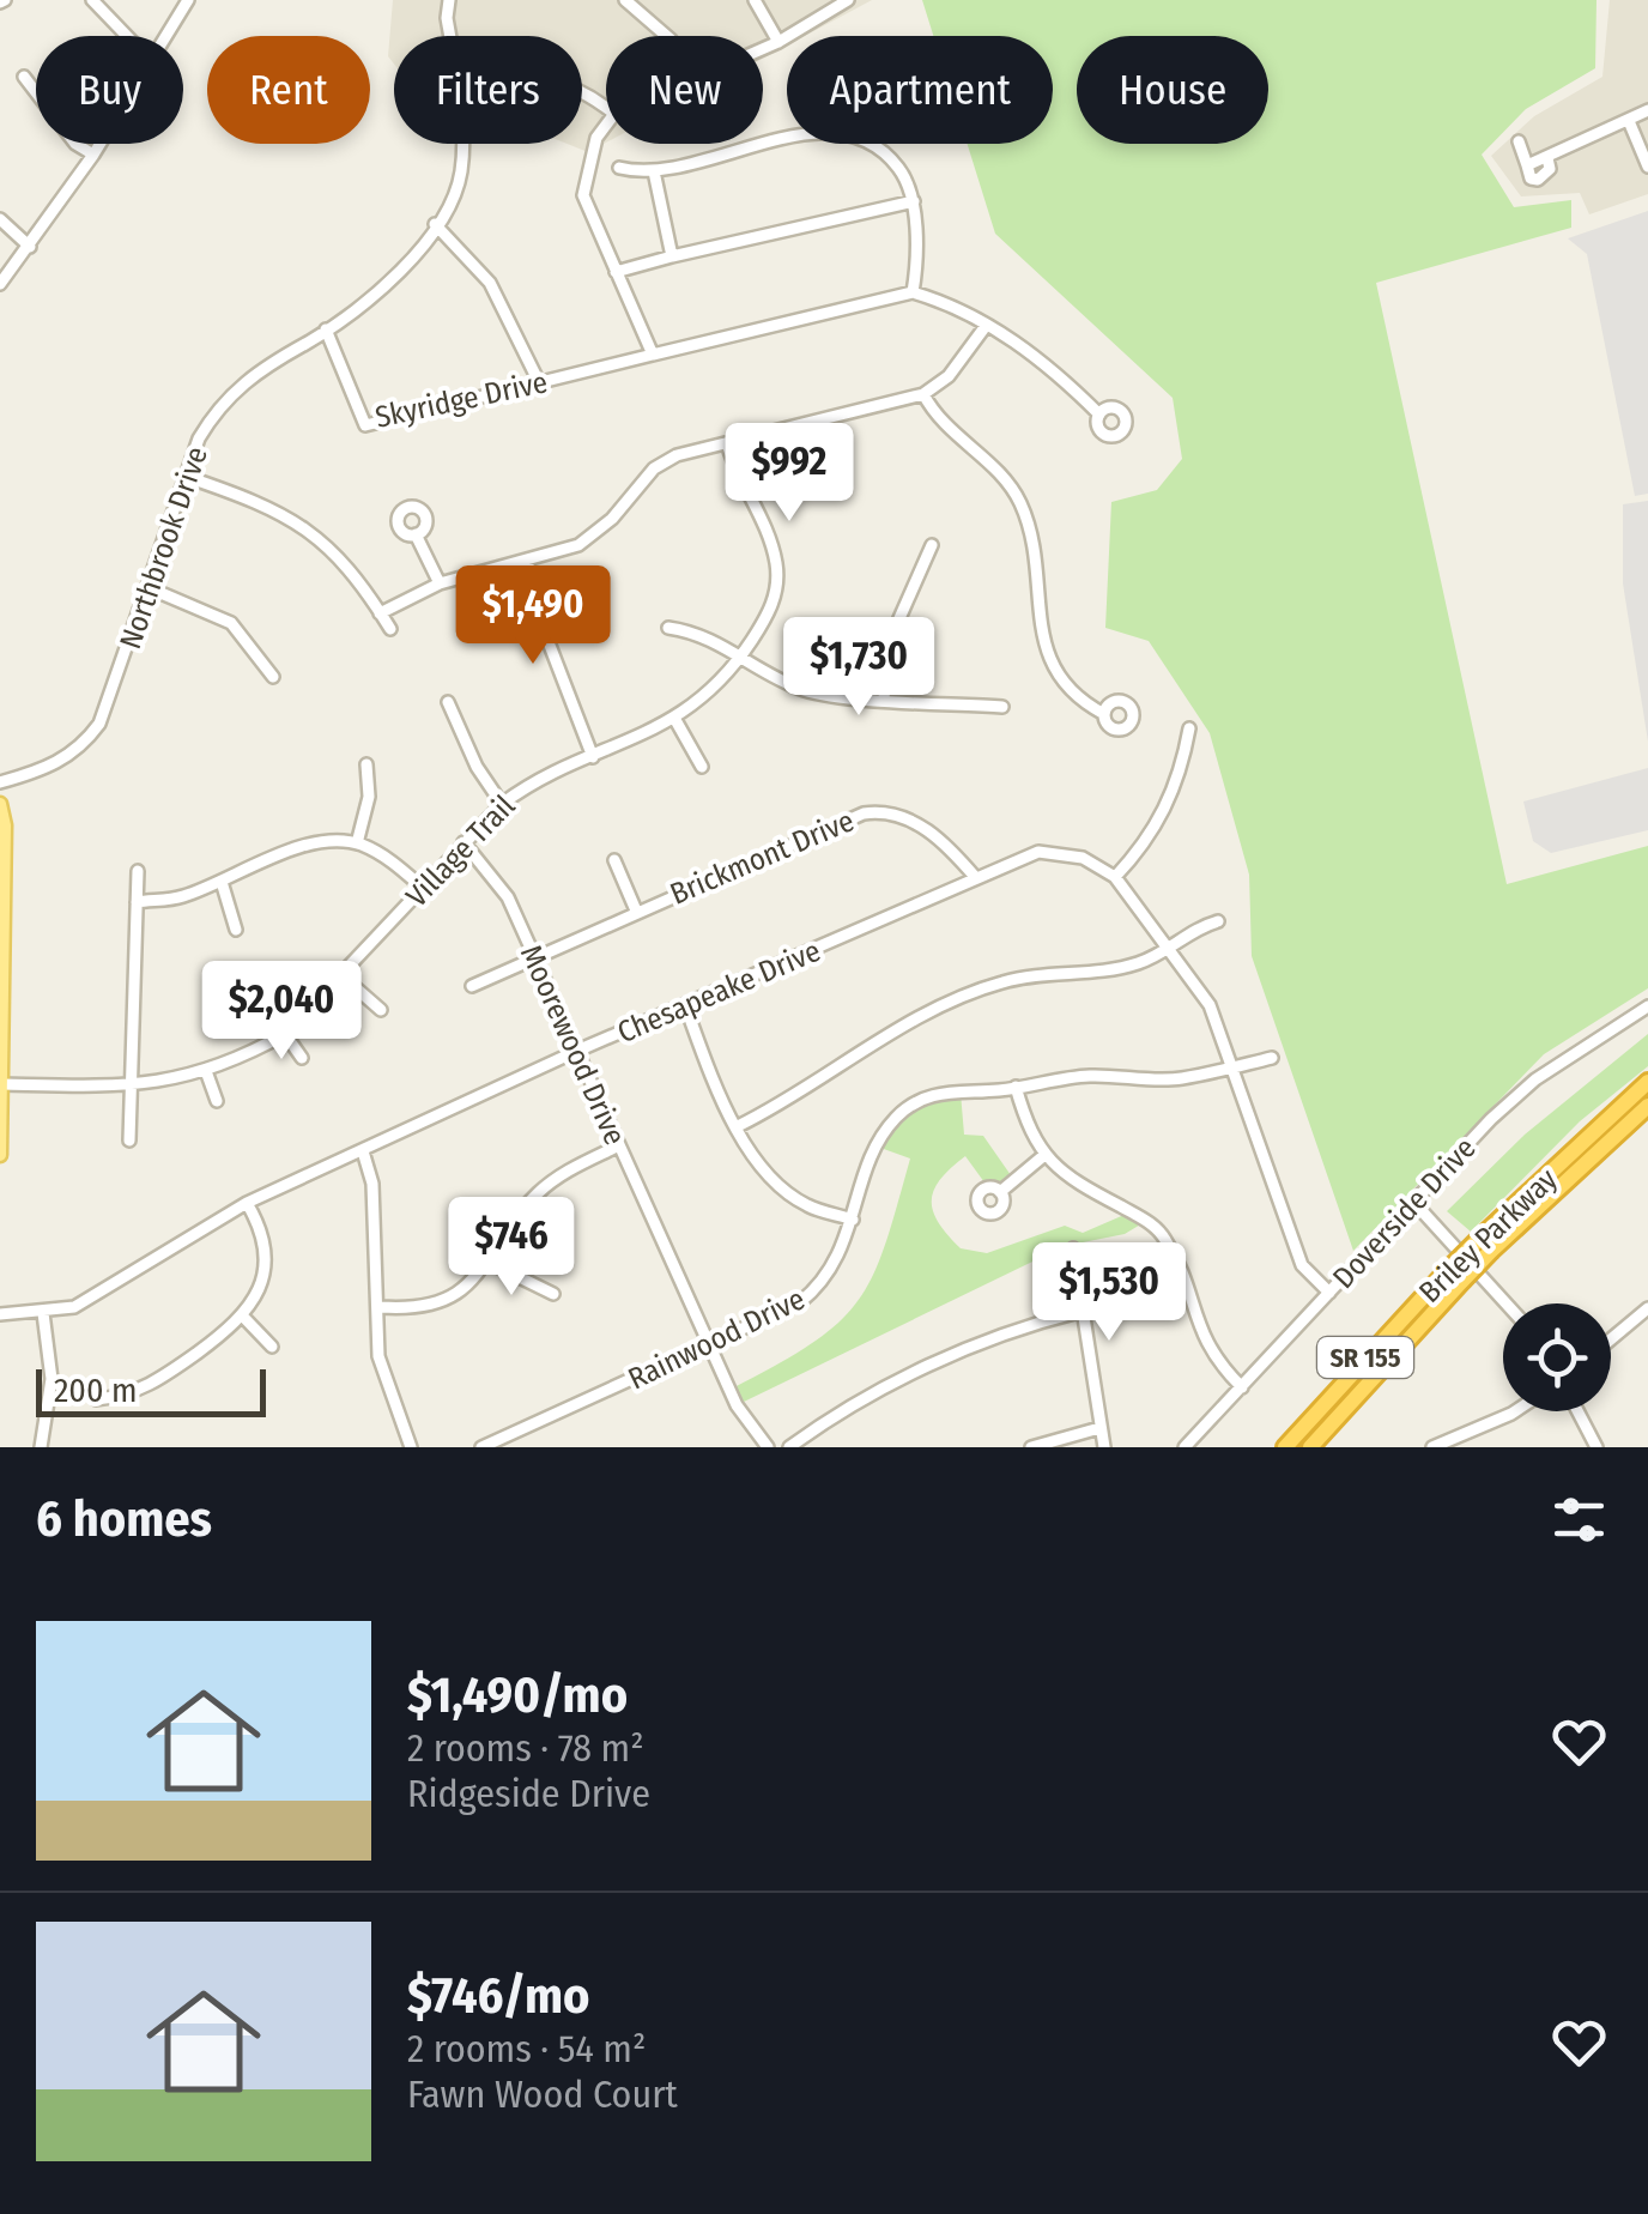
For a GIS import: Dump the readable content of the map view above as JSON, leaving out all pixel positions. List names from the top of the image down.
{
  "streets": {
    "highway": ["Briley Parkway", "SR 155"],
    "street": [
      "Skyridge Drive",
      "Northbrook Drive",
      "Village Trail",
      "Brickmont Drive",
      "Chesapeake Drive",
      "Moorewood Drive",
      "Doverside Drive",
      "Rainwood Drive"
    ]
  },
  "crossings": [
    ["Skyridge Drive", "Northbrook Drive"],
    ["Village Trail", "Moorewood Drive"],
    ["Brickmont Drive", "Chesapeake Drive"],
    ["Brickmont Drive", "Moorewood Drive"],
    ["Chesapeake Drive", "Moorewood Drive"],
    ["Moorewood Drive", "Rainwood Drive"]
  ],
  "scale_bar": "200 m",
  "page": {
    "chip": [
      "Buy",
      "Rent",
      "Filters",
      "New",
      "Apartment",
      "House"
    ],
    "price": [
      "$992",
      "$1,490",
      "$1,730",
      "$2,040",
      "$746",
      "$1,530"
    ],
    "scale": "200 m",
    "heading": "6 homes",
    "list": [
      {
        "name": "$1,490/mo",
        "note": "2 rooms · 78 m² · Ridgeside Drive"
      },
      {
        "name": "$746/mo",
        "note": "2 rooms · 54 m² · Fawn Wood Court"
      }
    ]
  }
}
